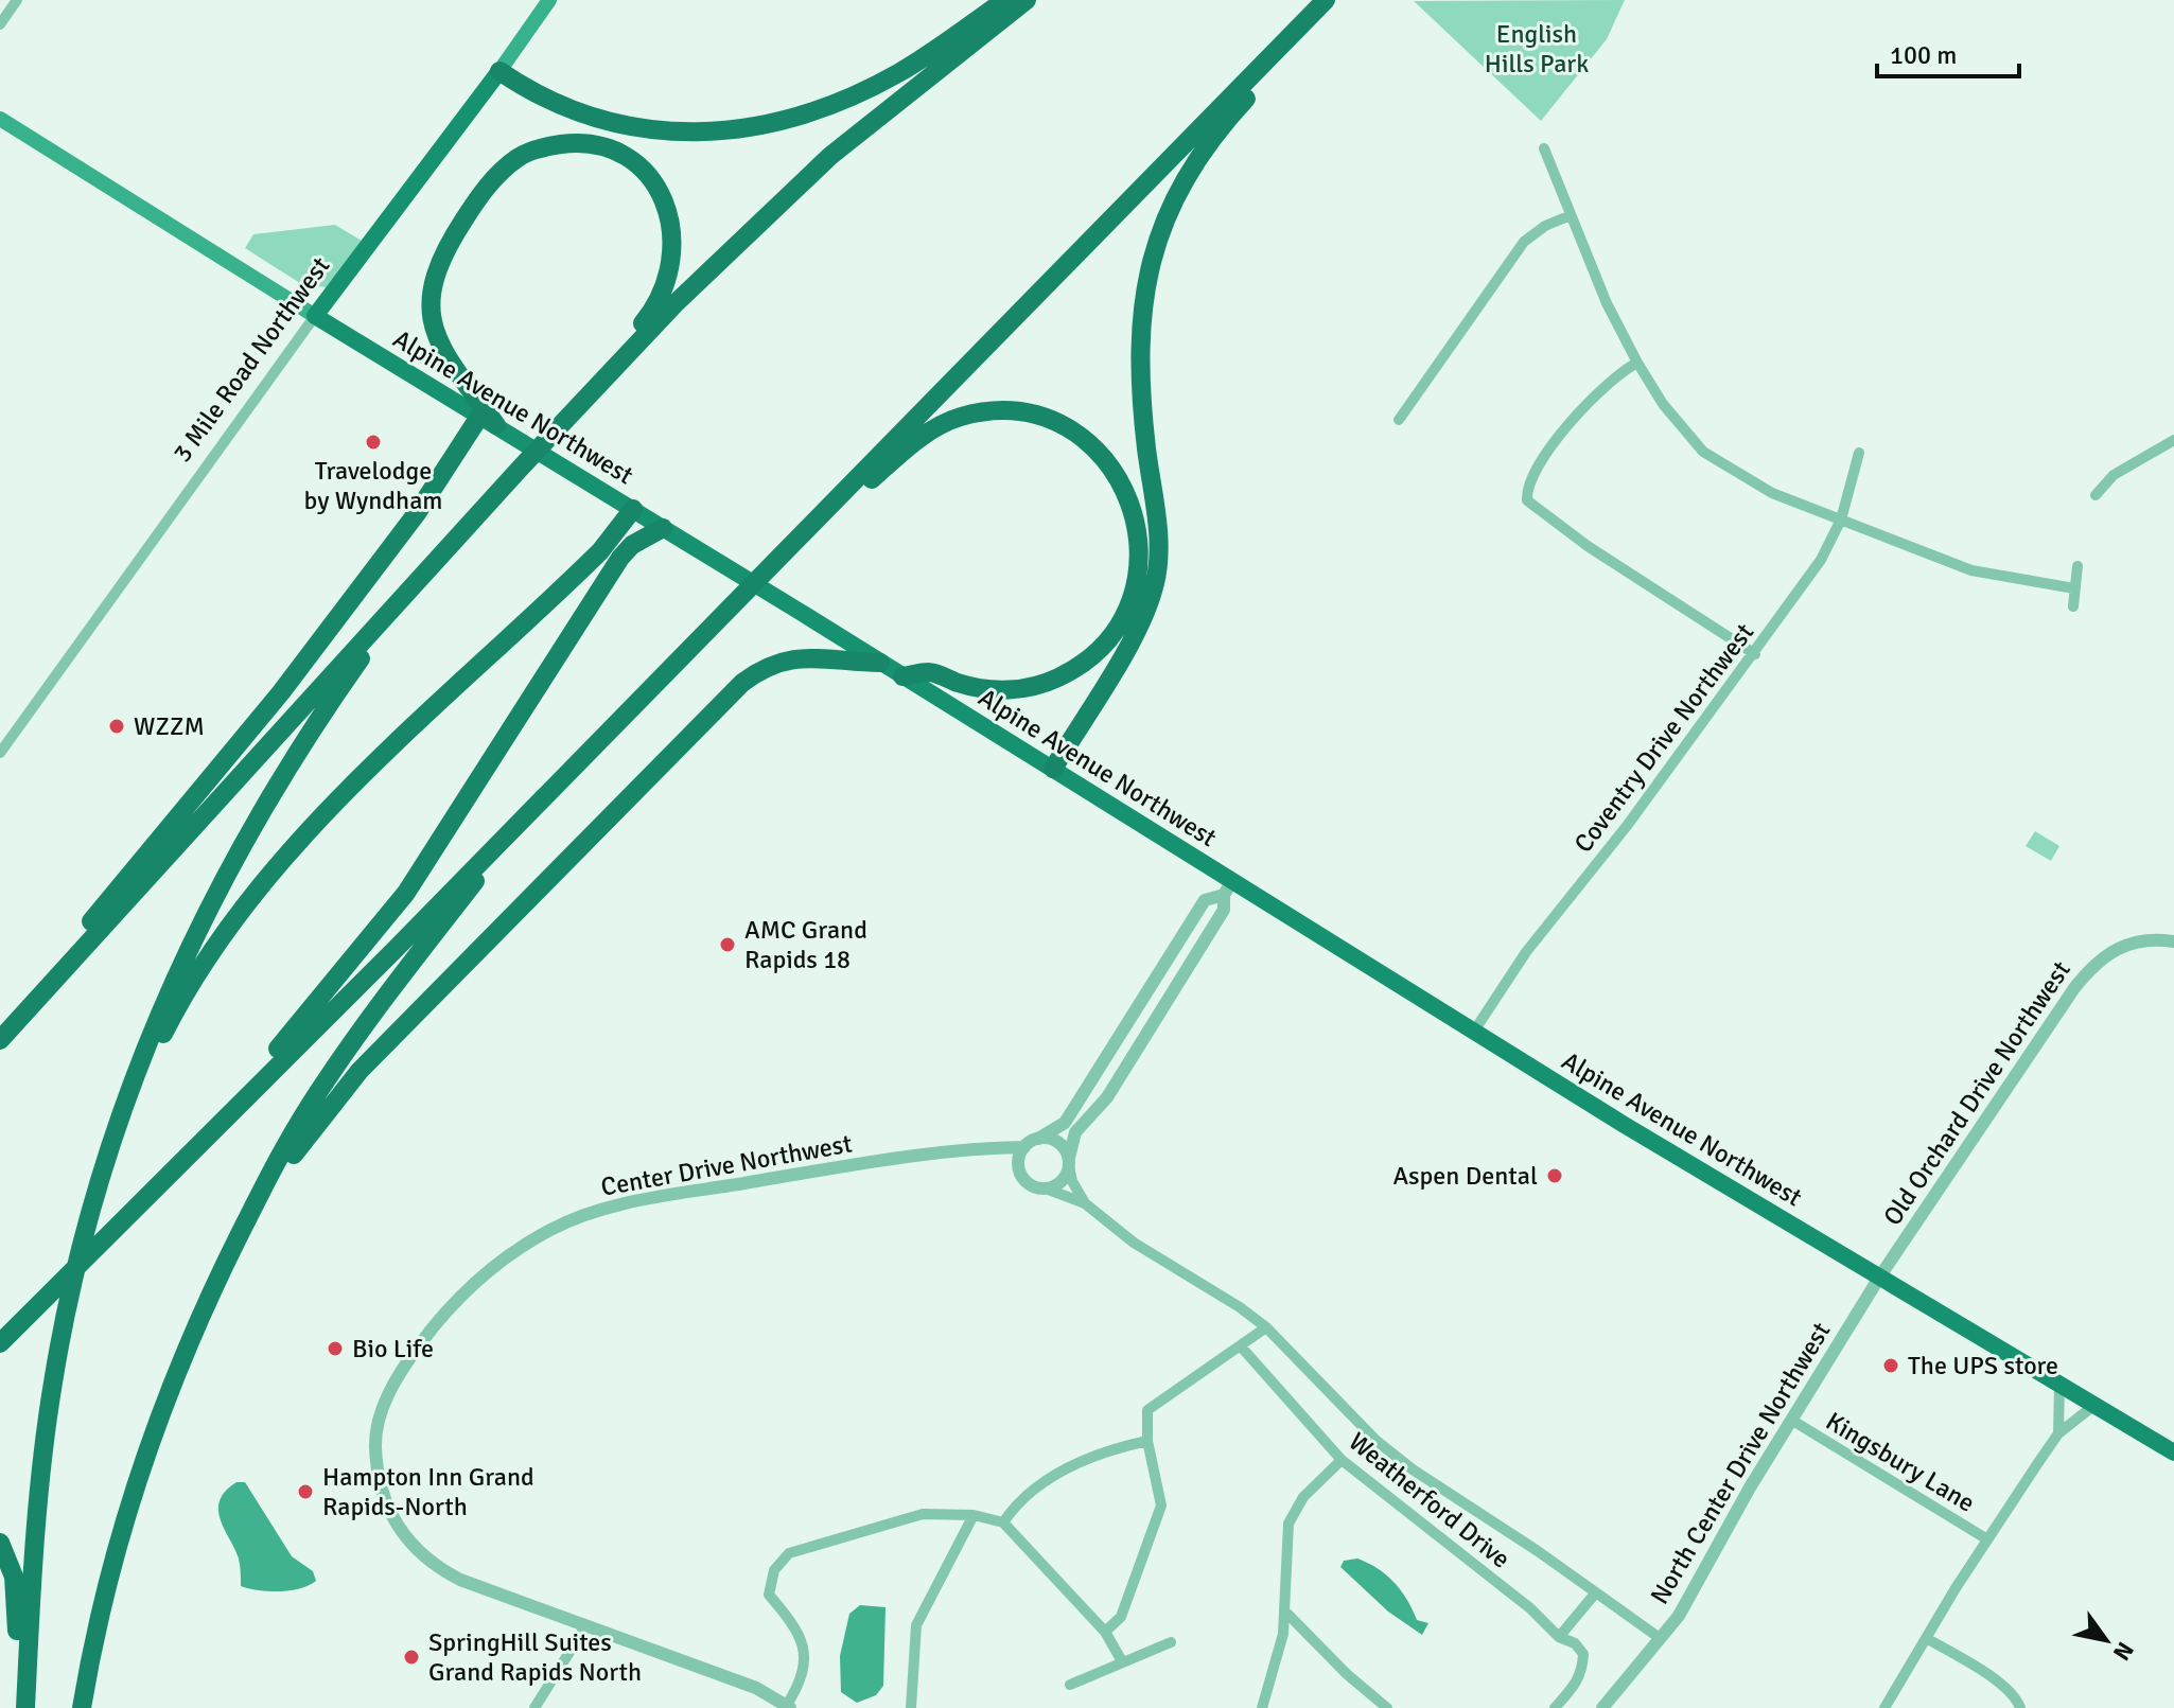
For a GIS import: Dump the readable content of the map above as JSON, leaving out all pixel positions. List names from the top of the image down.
{
  "streets": {
    "highway": ["3 Mile Road Northwest", "Alpine Avenue Northwest"],
    "street": [
      "Coventry Drive Northwest",
      "Old Orchard Drive Northwest",
      "Center Drive Northwest",
      "Kingsbury Lane",
      "North Center Drive Northwest",
      "Weatherford Drive"
    ]
  },
  "crossings": [
    ["3 Mile Road Northwest", "Alpine Avenue Northwest"],
    ["Alpine Avenue Northwest", "Coventry Drive Northwest"],
    ["Alpine Avenue Northwest", "Old Orchard Drive Northwest"],
    ["Alpine Avenue Northwest", "North Center Drive Northwest"],
    ["Old Orchard Drive Northwest", "North Center Drive Northwest"],
    ["Kingsbury Lane", "North Center Drive Northwest"]
  ],
  "parks": ["English Hills Park"],
  "places": [
    "Travelodge by Wyndham",
    "WZZM",
    "AMC Grand Rapids 18",
    "Aspen Dental",
    "Bio Life",
    "The UPS store",
    "Hampton Inn Grand Rapids-North",
    "SpringHill Suites Grand Rapids North"
  ],
  "scale_bar": "100 m",
  "north": "bottom right"
}
